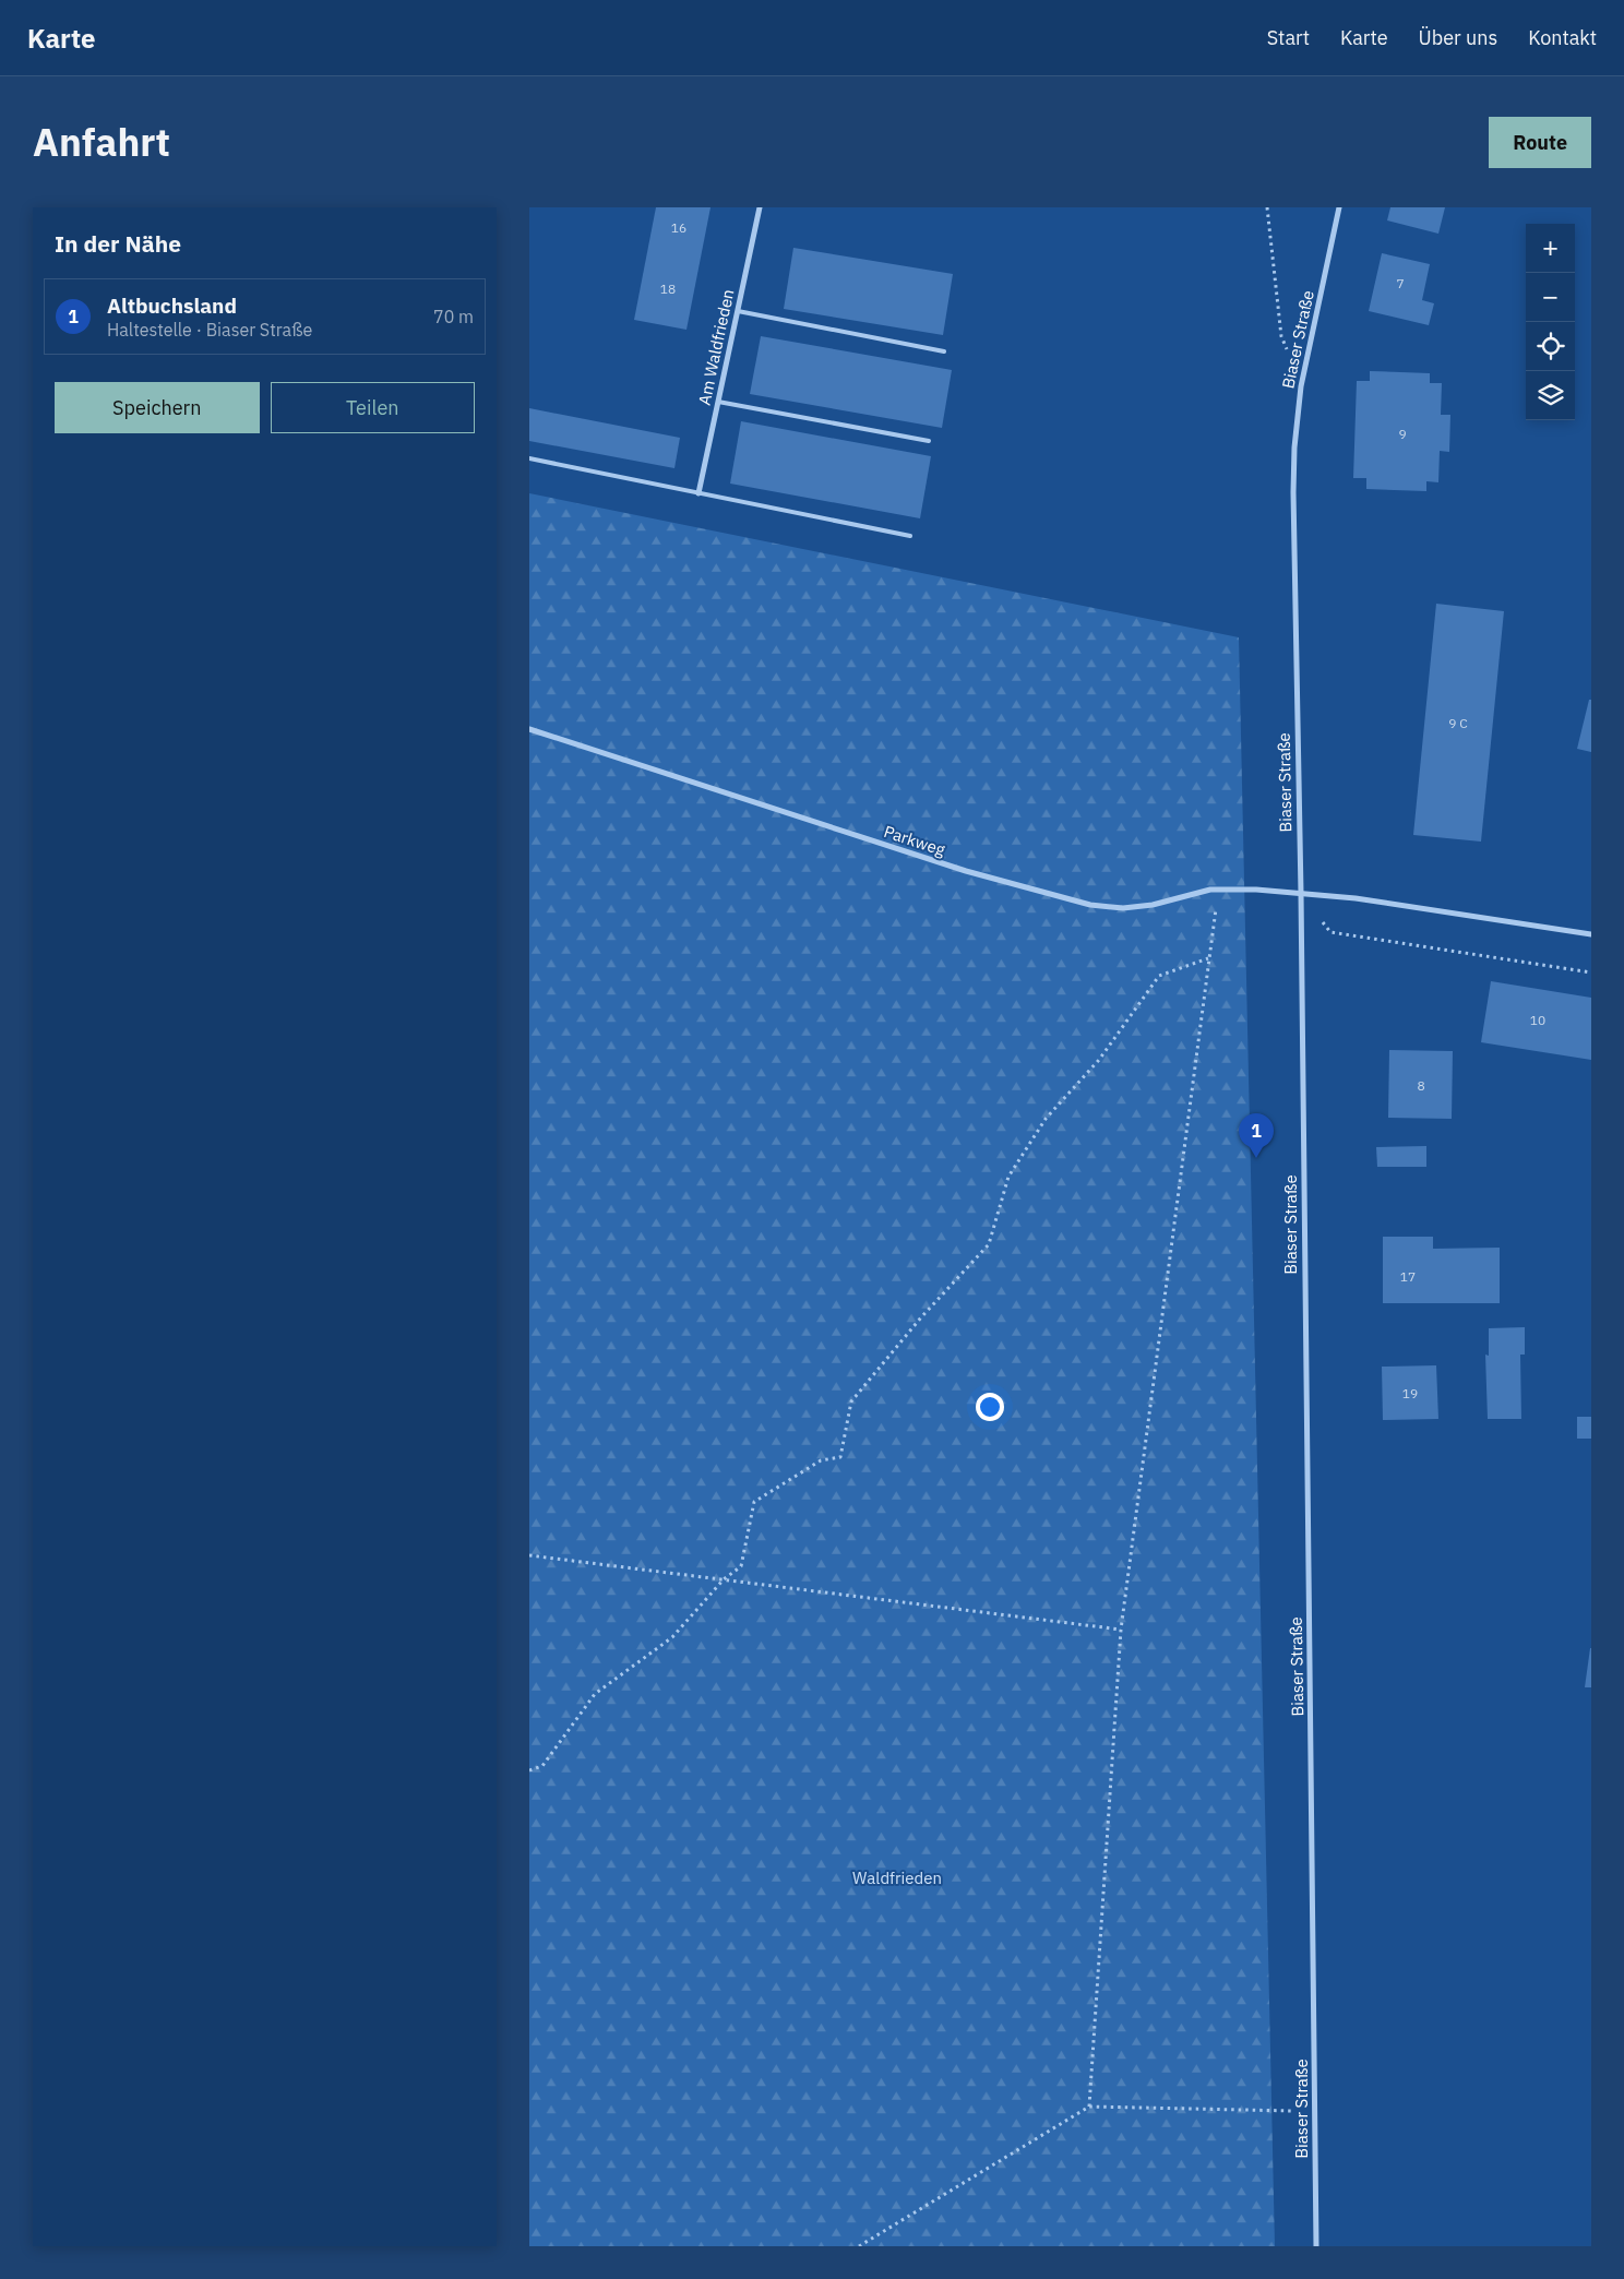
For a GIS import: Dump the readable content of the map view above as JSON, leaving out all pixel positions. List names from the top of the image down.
{
  "streets": {
    "street": ["Biaser Straße", "Am Waldfrieden", "Parkweg"]
  },
  "crossings": [
    ["Biaser Straße", "Parkweg"]
  ],
  "parks": ["Waldfrieden"],
  "house_numbers": [
    "16",
    "7",
    "18",
    "9",
    "9 C",
    "10",
    "8",
    "17",
    "19"
  ],
  "page": {
    "header": "Karte",
    "nav": [
      "Start",
      "Karte",
      "Über uns",
      "Kontakt"
    ],
    "title": "Anfahrt",
    "buttons": [
      "Route",
      ["Speichern", "Teilen"]
    ],
    "heading": "In der Nähe",
    "map_buttons": ["+", "−"],
    "list": [
      {
        "mark": "1",
        "name": "Altbuchsland",
        "note": "Haltestelle · Biaser Straße",
        "value": "70 m"
      }
    ],
    "pins": "1"
  }
}
